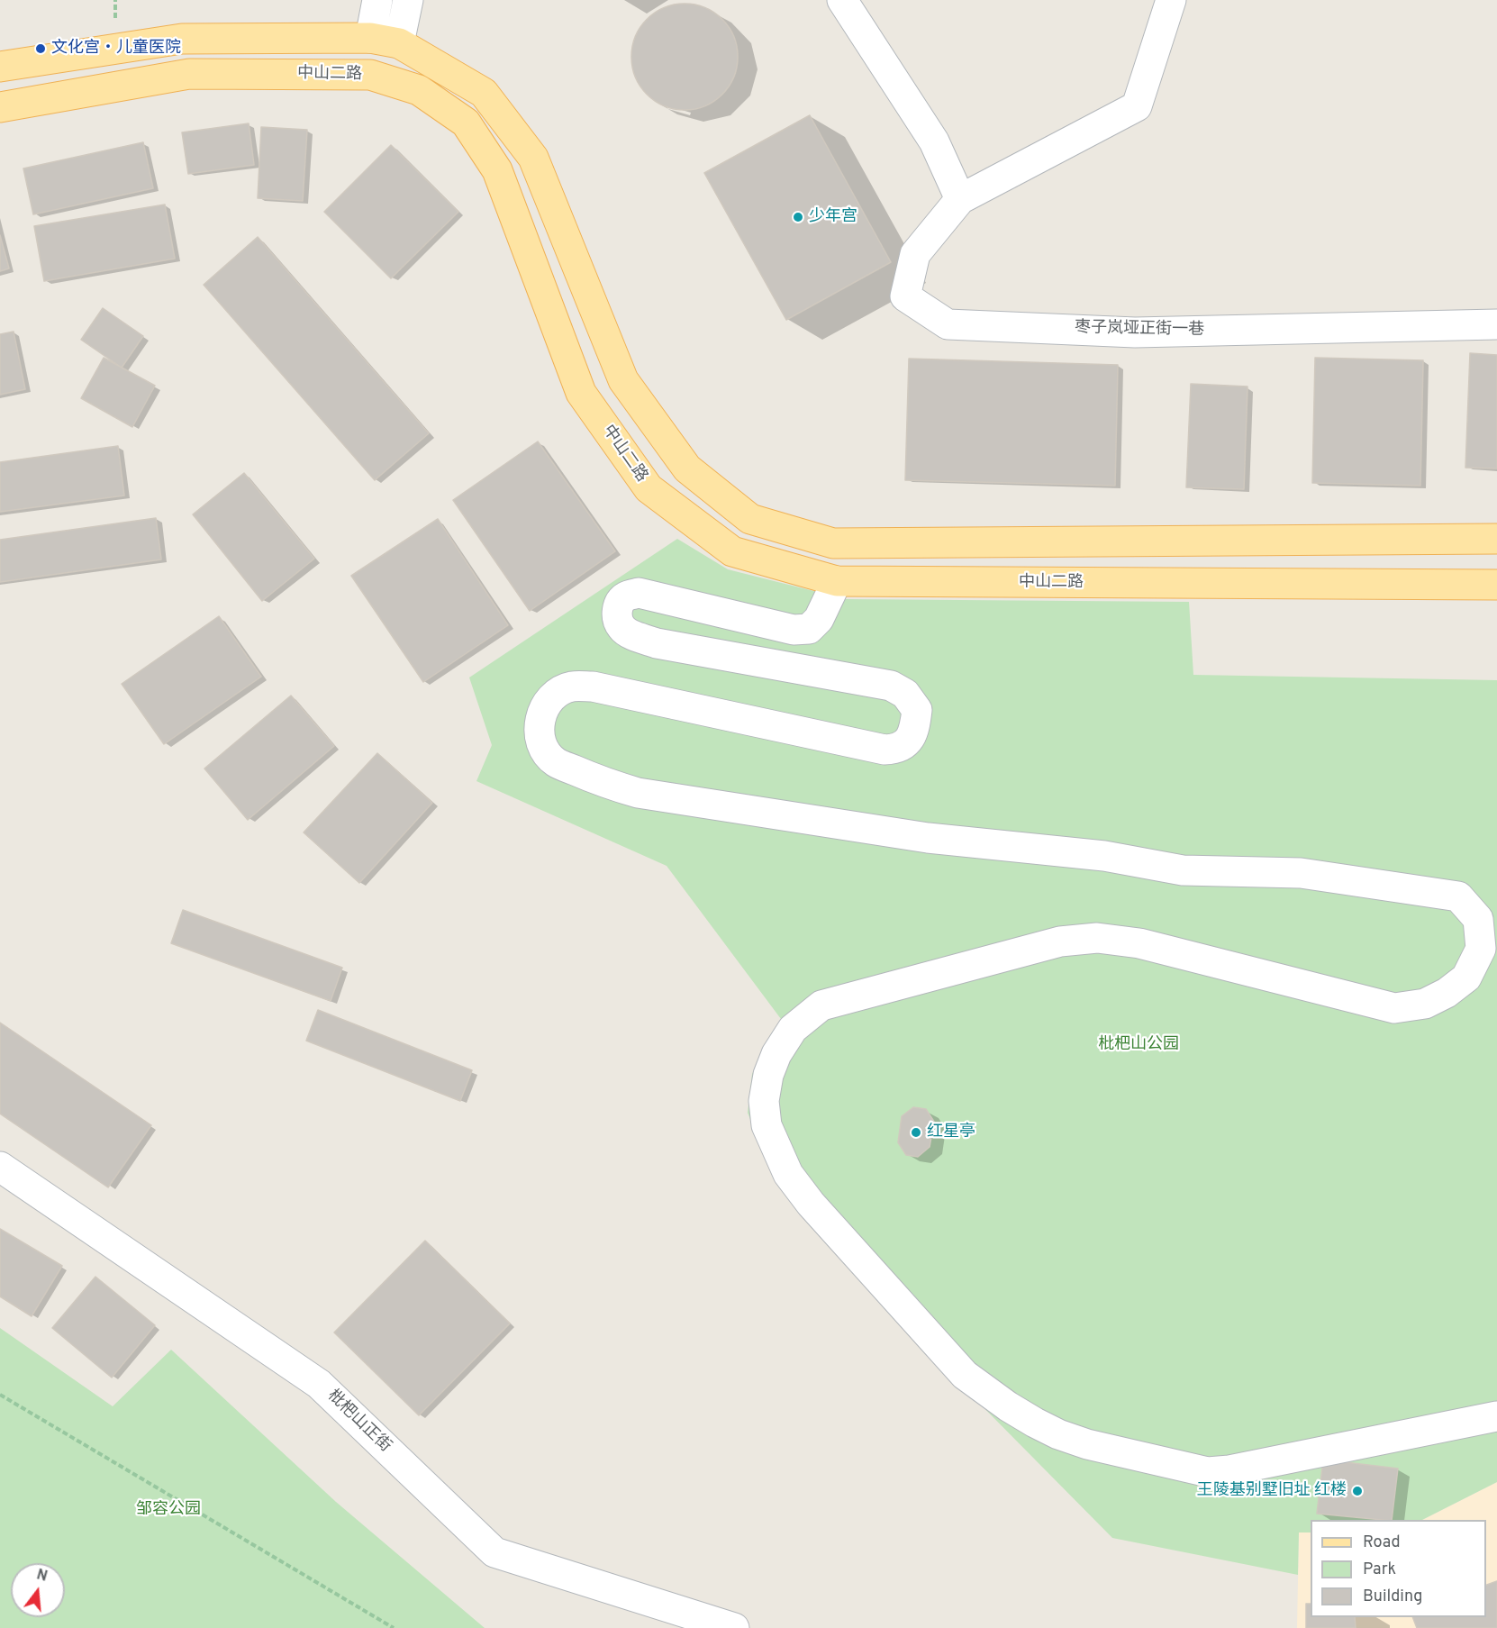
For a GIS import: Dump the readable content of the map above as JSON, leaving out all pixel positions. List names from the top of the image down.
{
  "streets": {
    "main road": ["中山二路"],
    "street": ["枣子岚垭正街一巷", "枇杷山正街"]
  },
  "parks": ["枇杷山公园", "邹容公园"],
  "places": [
    "文化宫‧儿童医院",
    "少年宫",
    "红星亭",
    "王陵基别墅旧址 红楼"
  ],
  "legend": ["Road", "Park", "Building"],
  "north": "top"
}
